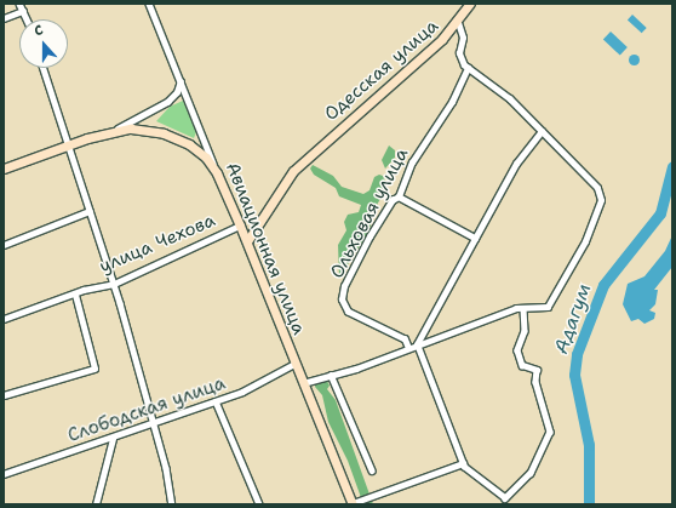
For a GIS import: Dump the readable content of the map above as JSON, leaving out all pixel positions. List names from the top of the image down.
{
  "streets": {
    "main road": ["Одесская улица", "Авиационная улица"],
    "street": ["Ольховая улица", "улица Чехова", "Слободская улица"]
  },
  "crossings": [
    ["Одесская улица", "Авиационная улица"],
    ["улица Чехова", "Авиационная улица"],
    ["Авиационная улица", "Слободская улица"]
  ],
  "water": ["Адагум"],
  "north": "top"
}
